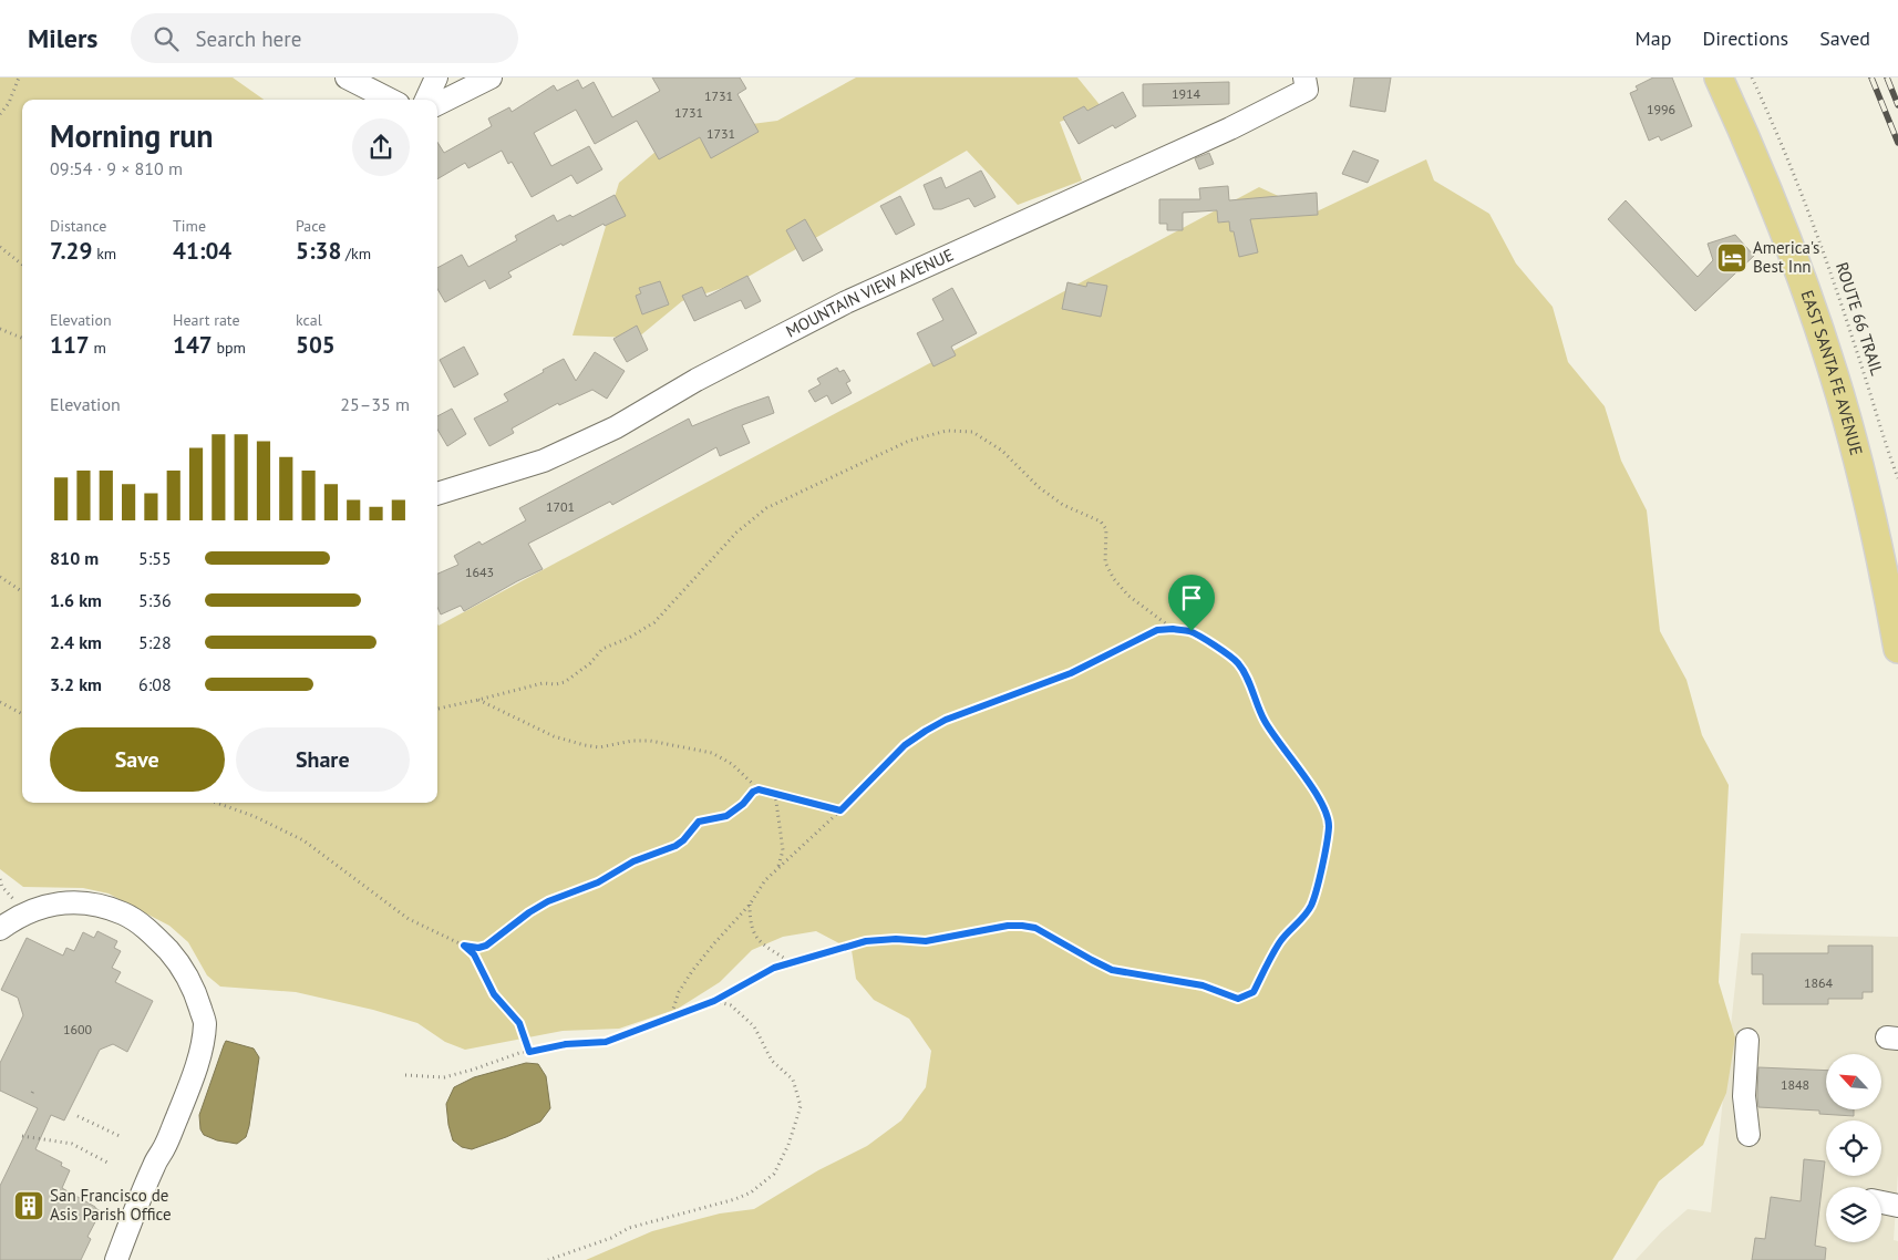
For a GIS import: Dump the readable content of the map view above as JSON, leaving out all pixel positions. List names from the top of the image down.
{
  "streets": {
    "main road": ["EAST SANTA FE AVENUE"],
    "street": ["MOUNTAIN VIEW AVENUE"],
    "path": ["ROUTE 66 TRAIL"]
  },
  "places": {
    "hotel": ["America's Best Inn"],
    "building": ["San Francisco de Asis Parish Office"]
  },
  "house_numbers": [
    "1914",
    "1731",
    "1996",
    "1731",
    "1731",
    "1701",
    "1643",
    "1864",
    "1600",
    "1848"
  ],
  "north": "top left",
  "page": {
    "header": "Milers",
    "search": "Search here",
    "nav": ["Map", "Directions", "Saved"],
    "heading": ["Morning run", "09:54 · 9 × 810 m"],
    "stats": [
      ["Distance", "7.29 km"],
      ["Time", "41:04"],
      ["Pace", "5:38 /km"],
      ["Elevation", "117 m"],
      ["Heart rate", "147 bpm"],
      ["kcal", "505"]
    ],
    "chart": ["Elevation", "25–35 m"],
    "list": [
      {
        "name": "810 m",
        "note": "5:55"
      },
      {
        "name": "1.6 km",
        "note": "5:36"
      },
      {
        "name": "2.4 km",
        "note": "5:28"
      },
      {
        "name": "3.2 km",
        "note": "6:08"
      }
    ],
    "buttons": ["Save", "Share"]
  }
}
